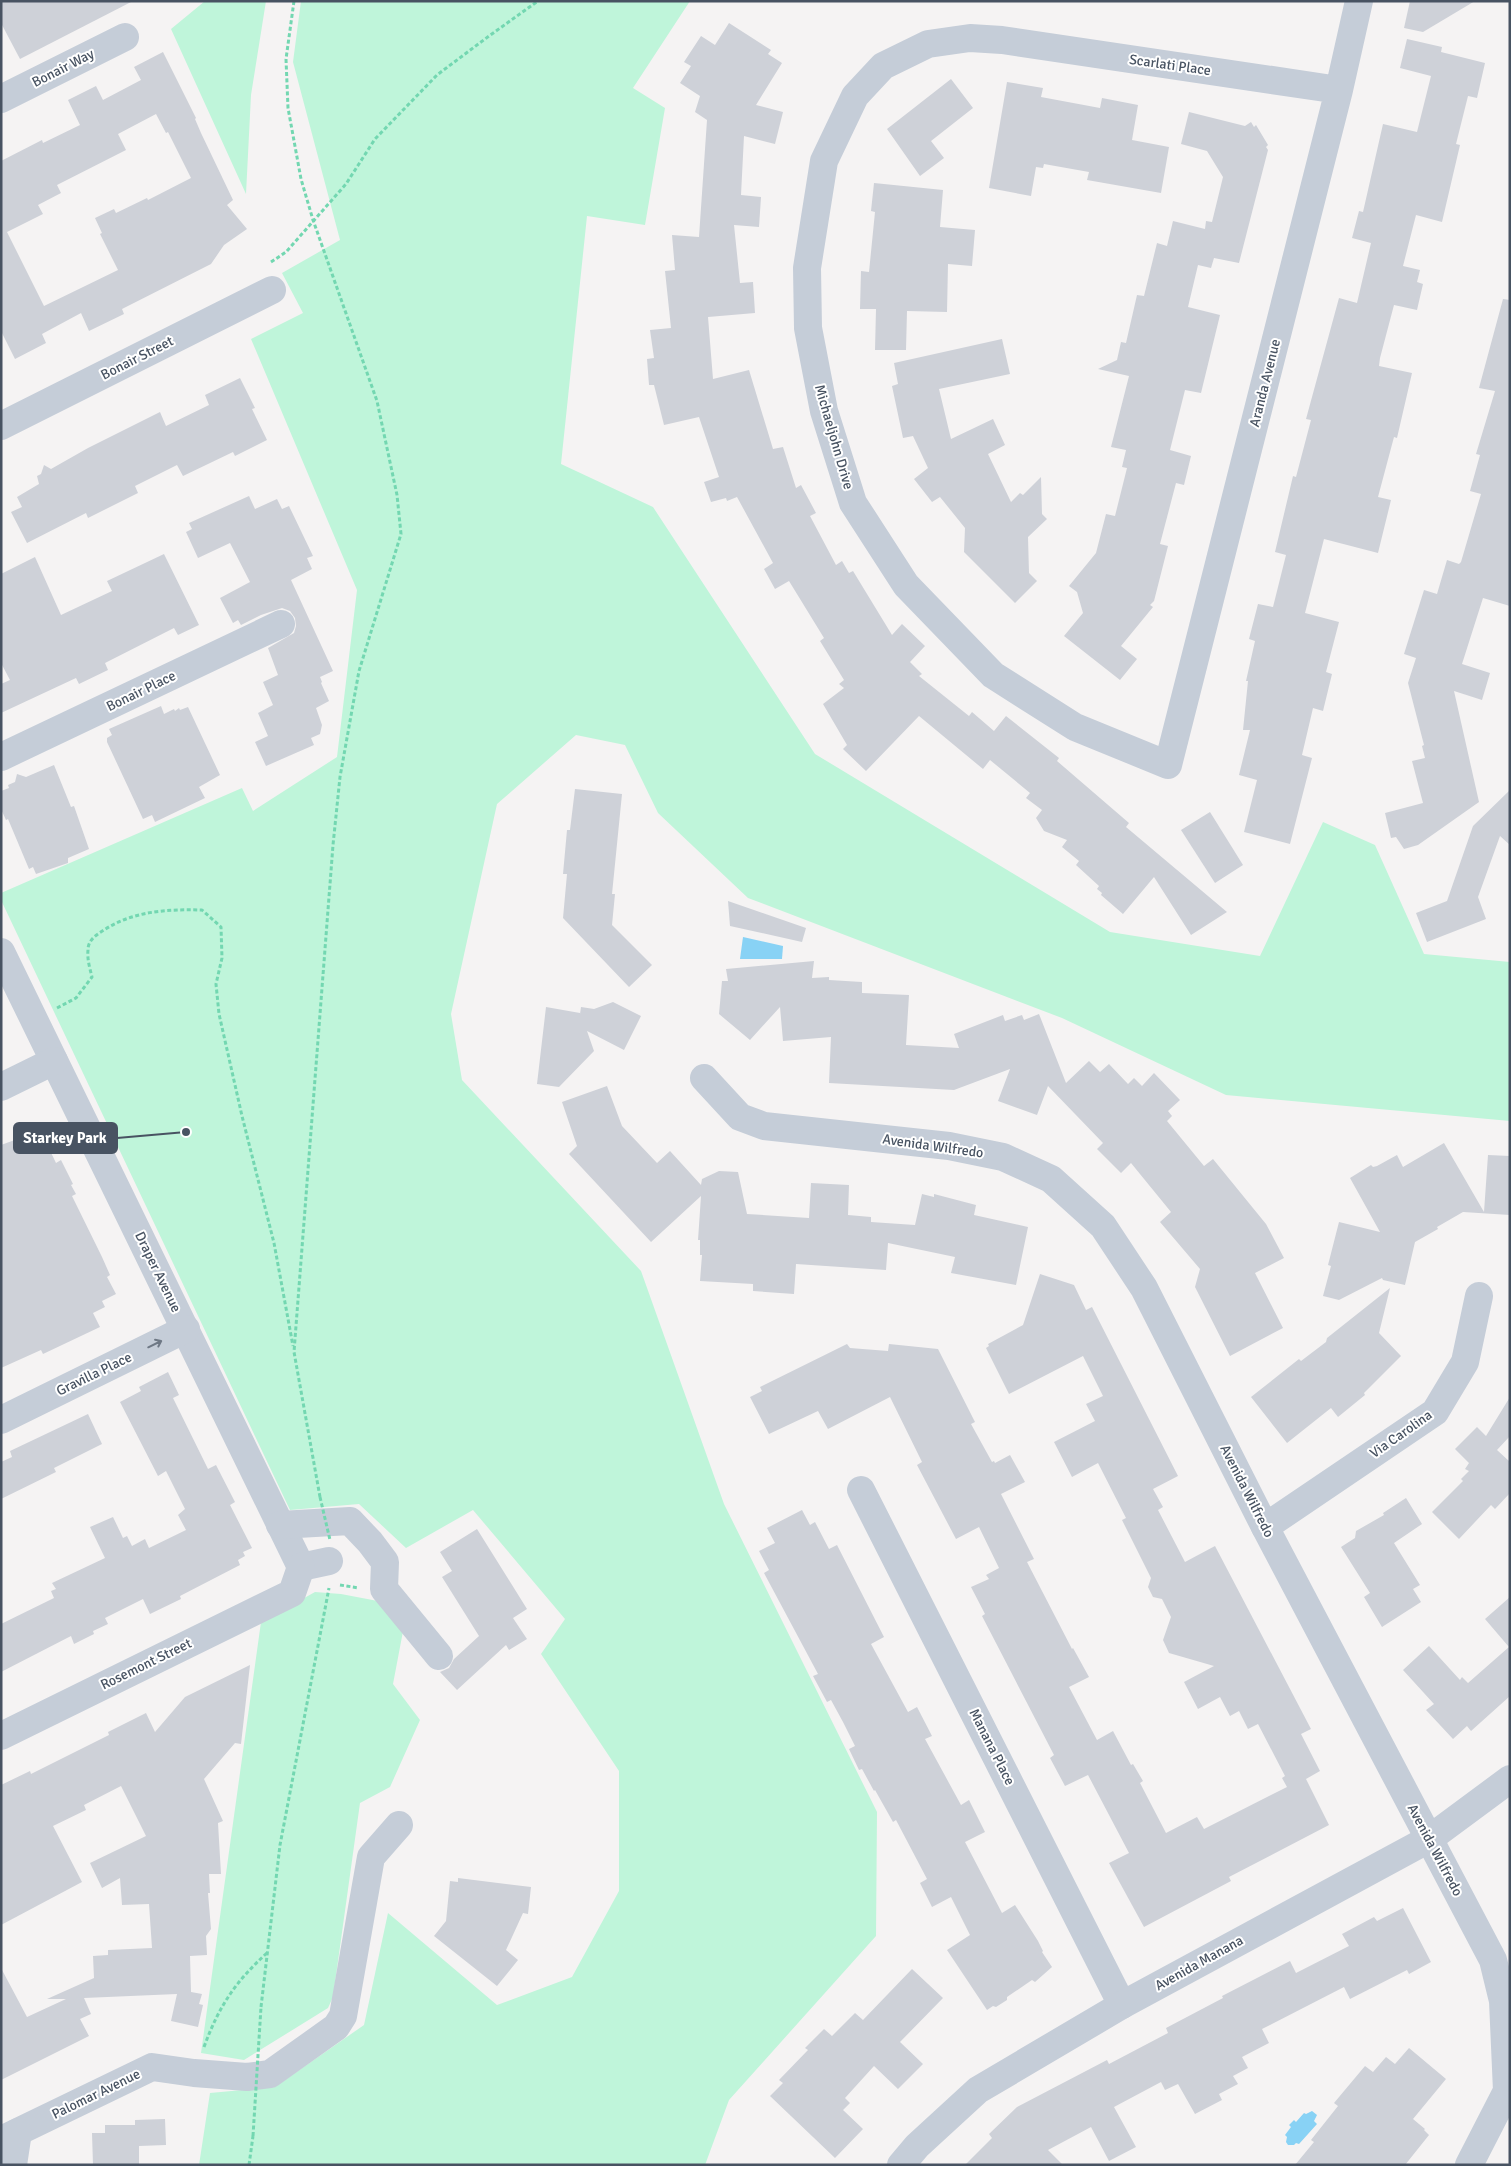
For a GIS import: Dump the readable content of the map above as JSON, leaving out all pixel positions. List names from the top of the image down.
{
  "streets": {
    "street": [
      "Scarlati Place",
      "Bonair Way",
      "Bonair Street",
      "Aranda Avenue",
      "Michaeljohn Drive",
      "Bonair Place",
      "Avenida Wilfredo",
      "Draper Avenue",
      "Gravilla Place",
      "Via Carolina",
      "Rosemont Street",
      "Manana Place",
      "Avenida Manana",
      "Palomar Avenue"
    ]
  },
  "crossings": [
    ["Scarlati Place", "Aranda Avenue"],
    ["Scarlati Place", "Michaeljohn Drive"],
    ["Aranda Avenue", "Michaeljohn Drive"],
    ["Avenida Wilfredo", "Via Carolina"],
    ["Avenida Wilfredo", "Avenida Manana"],
    ["Draper Avenue", "Gravilla Place"],
    ["Draper Avenue", "Rosemont Street"],
    ["Manana Place", "Avenida Manana"]
  ],
  "one_way": ["Gravilla Place"],
  "places": ["Starkey Park"]
}
